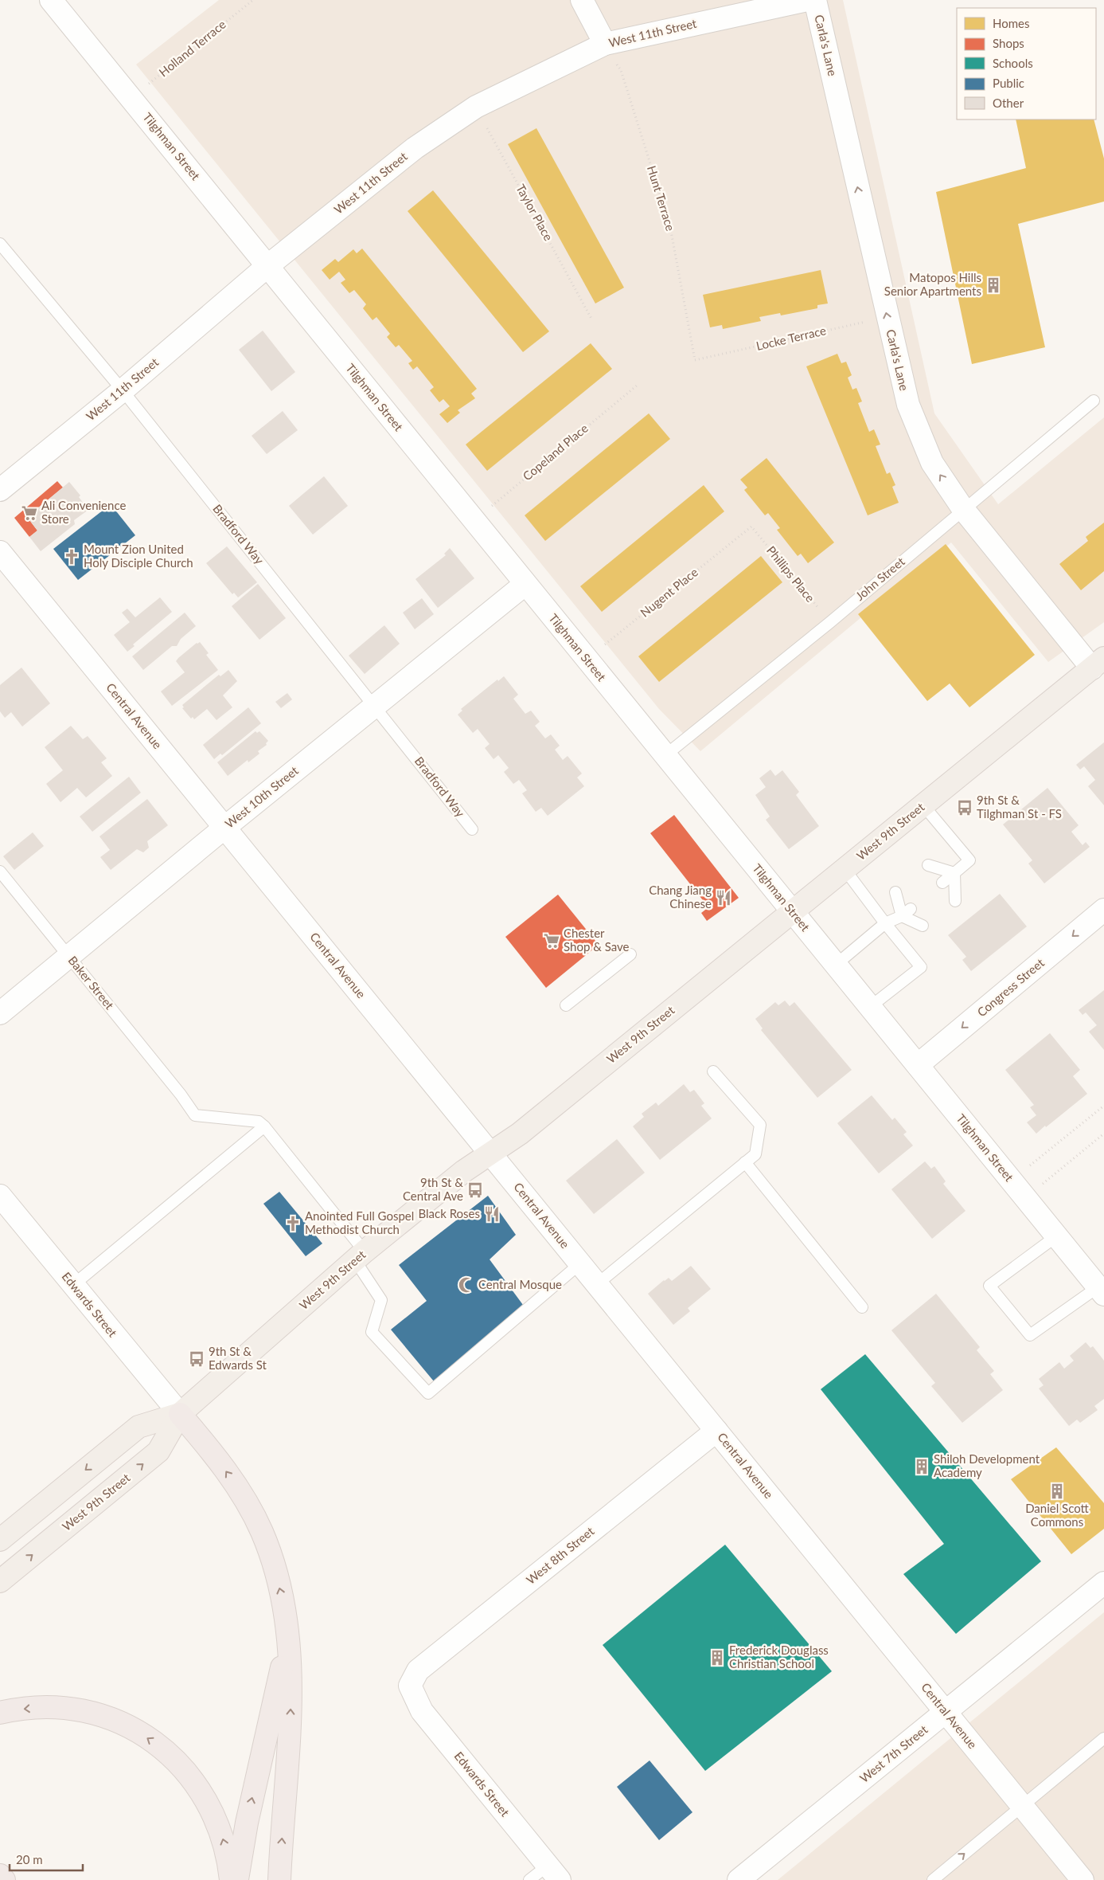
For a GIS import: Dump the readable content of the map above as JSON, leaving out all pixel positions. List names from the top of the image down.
{
  "streets": {
    "main road": ["West 9th Street"],
    "street": [
      "West 11th Street",
      "Carla's Lane",
      "Tilghman Street",
      "Central Avenue",
      "West 10th Street",
      "Congress Street",
      "Edwards Street",
      "West 8th Street",
      "West 7th Street"
    ],
    "lane": ["Bradford Way", "John Street", "Baker Street"],
    "path": [
      "Holland Terrace",
      "Hunt Terrace",
      "Taylor Place",
      "Locke Terrace",
      "Copeland Place",
      "Phillips Place",
      "Nugent Place"
    ]
  },
  "crossings": [
    ["West 11th Street", "Tilghman Street"],
    ["West 11th Street", "Hunt Terrace"],
    ["West 11th Street", "Taylor Place"],
    ["West 11th Street", "Bradford Way"],
    ["Carla's Lane", "Locke Terrace"],
    ["Carla's Lane", "John Street"],
    ["Carla's Lane", "West 9th Street"],
    ["Holland Terrace", "Tilghman Street"],
    ["Tilghman Street", "Copeland Place"],
    ["Tilghman Street", "John Street"],
    ["Tilghman Street", "Nugent Place"],
    ["Tilghman Street", "West 10th Street"],
    ["Tilghman Street", "West 9th Street"],
    ["Tilghman Street", "Congress Street"],
    ["Hunt Terrace", "Locke Terrace"],
    ["Bradford Way", "West 10th Street"],
    ["Phillips Place", "John Street"],
    ["Phillips Place", "Nugent Place"],
    ["Central Avenue", "West 10th Street"],
    ["Central Avenue", "West 9th Street"],
    ["Central Avenue", "West 8th Street"],
    ["Central Avenue", "West 7th Street"],
    ["West 10th Street", "Baker Street"],
    ["West 9th Street", "Edwards Street"],
    ["Edwards Street", "West 8th Street"]
  ],
  "one_way": ["Carla's Lane", "Congress Street"],
  "places": {
    "building": [
      "Matopos Hills Senior Apartments",
      "Shiloh Development Academy",
      "Daniel Scott Commons",
      "Frederick Douglass Christian School"
    ],
    "supermarket": ["Ali Convenience Store", "Chester Shop & Save"],
    "church": ["Mount Zion United Holy Disciple Church", "Anointed Full Gospel Methodist Church"],
    "bus stop": ["9th St & Tilghman St - FS", "9th St & Central Ave", "9th St & Edwards St"],
    "restaurant": ["Chang Jiang Chinese", "Black Roses"],
    "mosque": ["Central Mosque"]
  },
  "legend": [
    "Homes",
    "Shops",
    "Schools",
    "Public",
    "Other"
  ],
  "scale_bar": "20 m"
}
